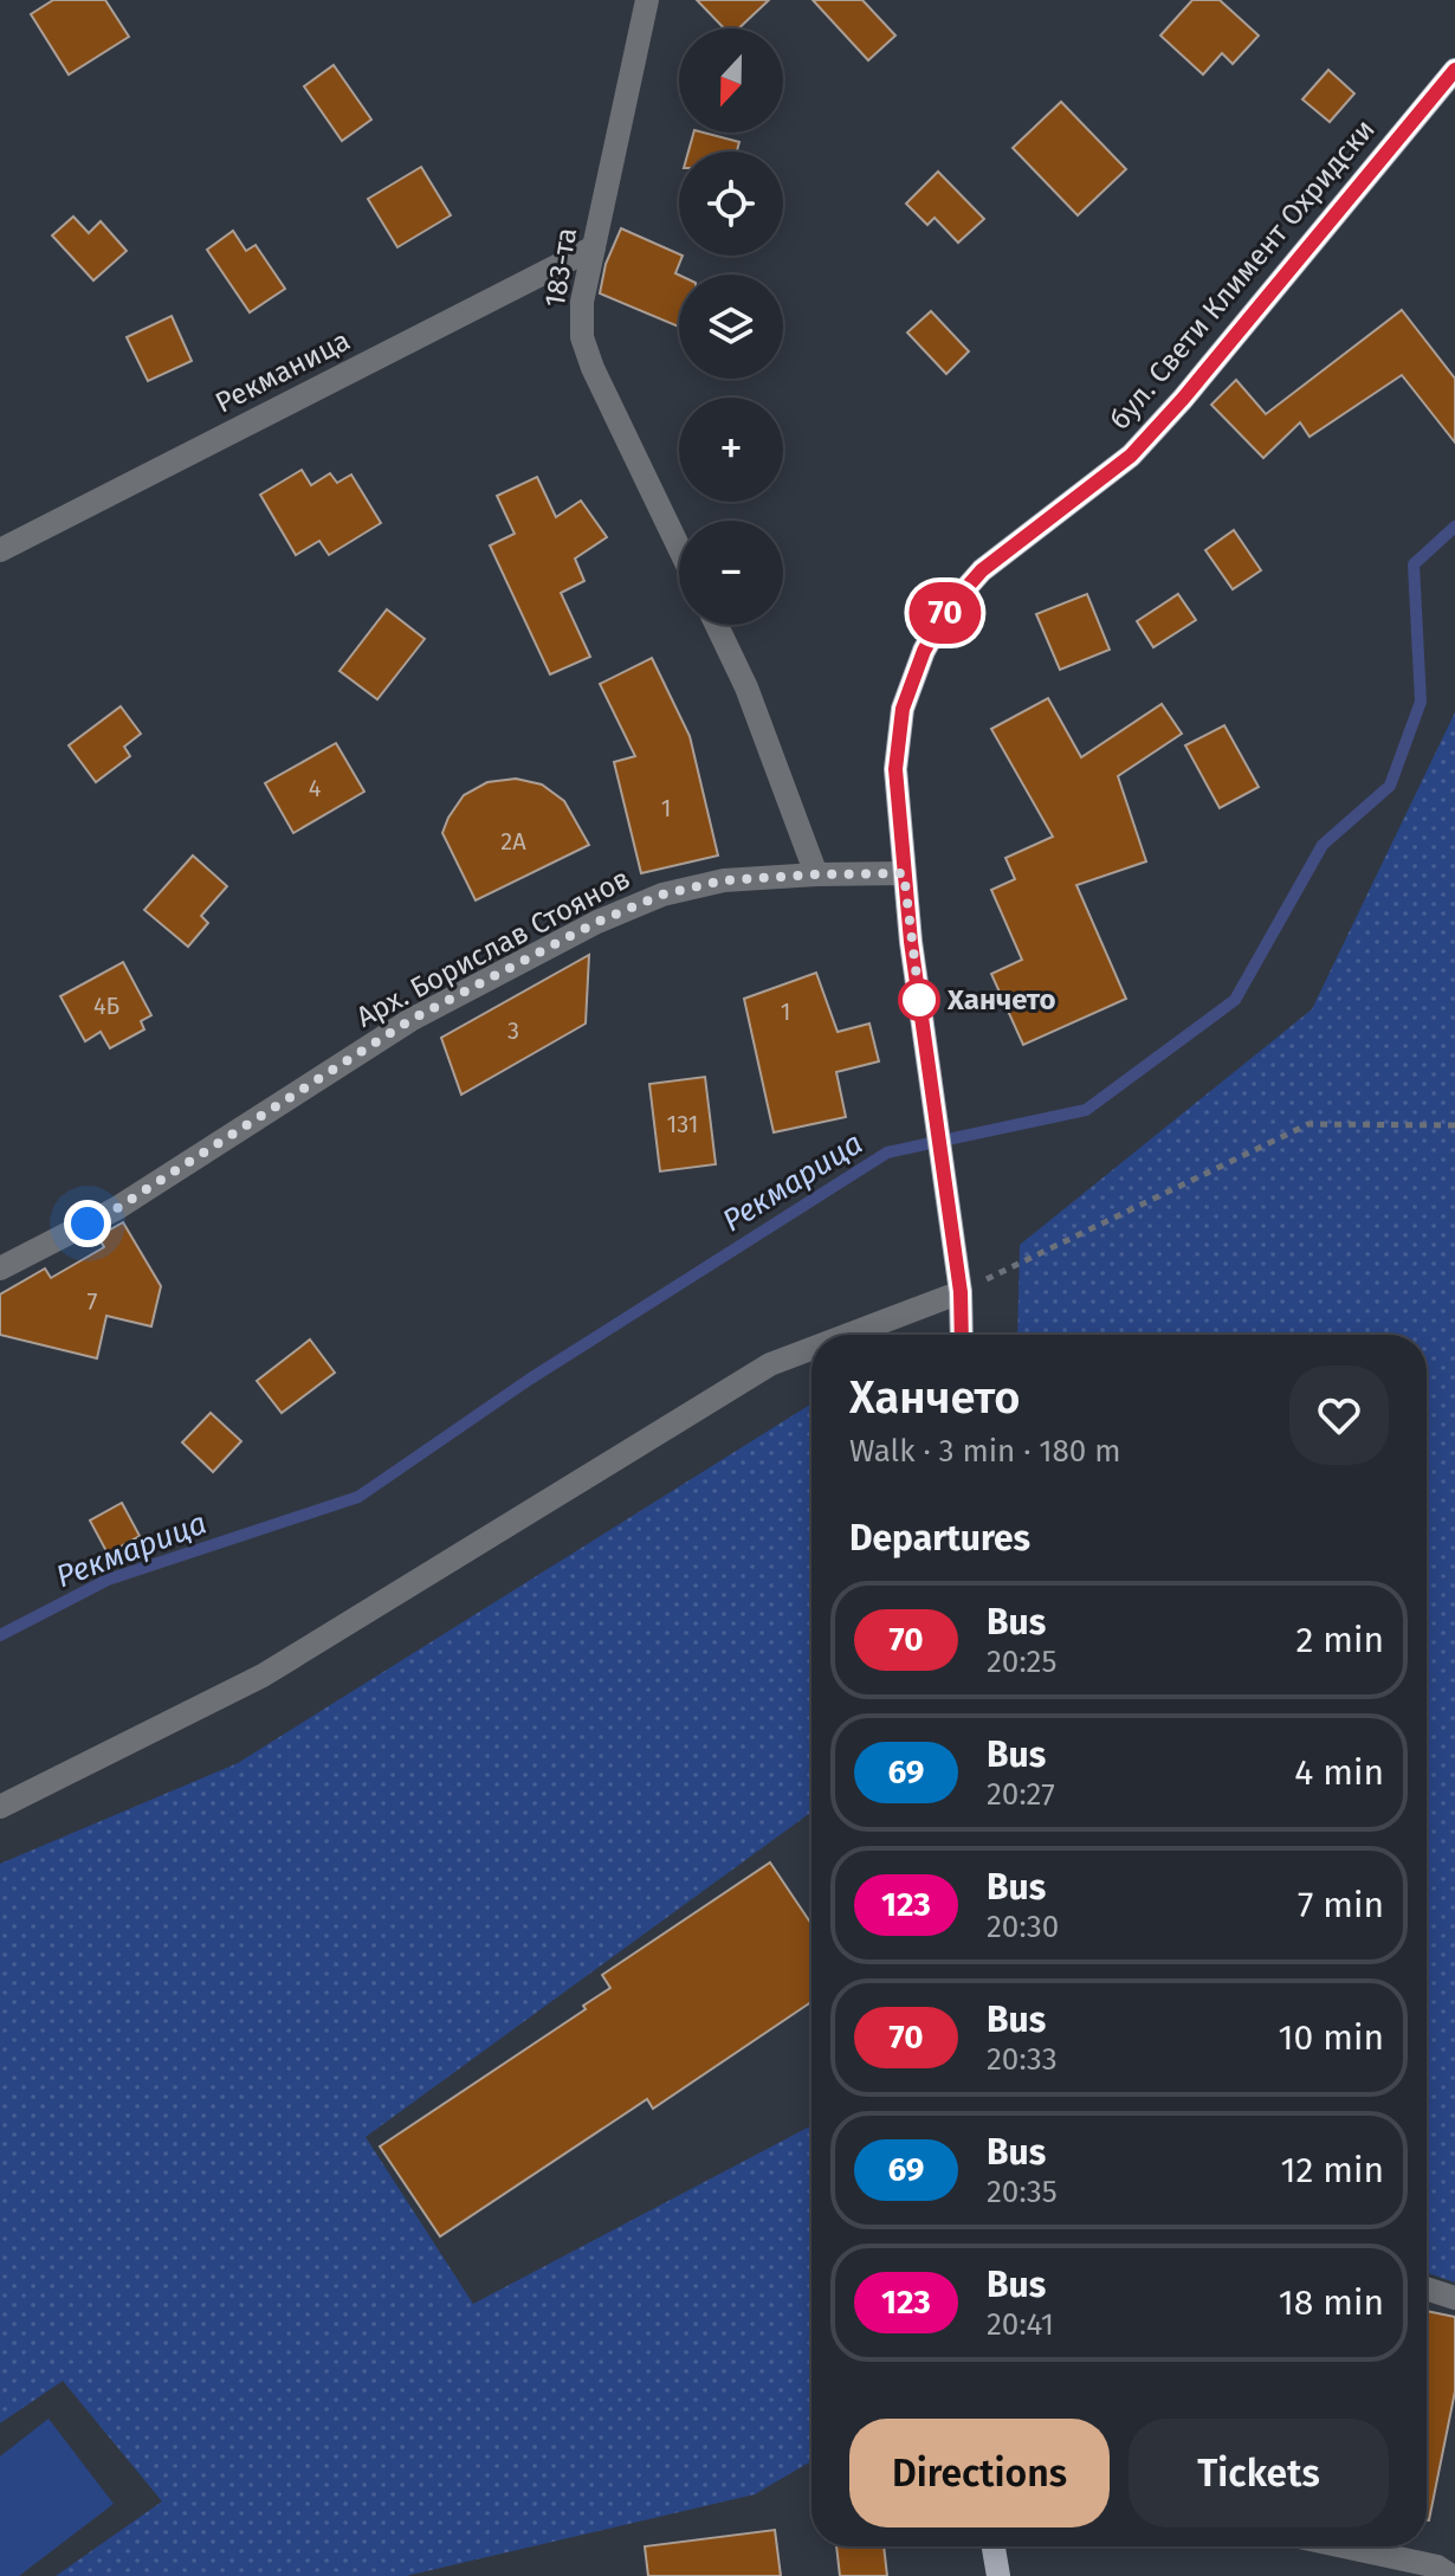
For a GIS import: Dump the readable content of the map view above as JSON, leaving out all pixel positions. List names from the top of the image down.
{
  "streets": {
    "main road": ["бул. Свети Климент Охридски"],
    "street": ["183-та", "Рекманица", "Арх. Борислав Стоянов"]
  },
  "crossings": [
    ["183-та", "Рекманица"],
    ["бул. Свети Климент Охридски", "Арх. Борислав Стоянов"]
  ],
  "water": ["Рекмарица"],
  "places": ["Ханчето"],
  "lines": ["bus line 70"],
  "house_numbers": [
    "4",
    "1",
    "2А",
    "4Б",
    "1",
    "3",
    "131",
    "7"
  ],
  "north": "bottom",
  "page": {
    "on_map": "70",
    "map_buttons": ["+", "−"],
    "heading": [
      ["Ханчето", "Walk · 3 min · 180 m"],
      "Departures"
    ],
    "list": [
      {
        "mark": "70",
        "name": "Bus",
        "note": "20:25",
        "value": "2 min"
      },
      {
        "mark": "69",
        "name": "Bus",
        "note": "20:27",
        "value": "4 min"
      },
      {
        "mark": "123",
        "name": "Bus",
        "note": "20:30",
        "value": "7 min"
      },
      {
        "mark": "70",
        "name": "Bus",
        "note": "20:33",
        "value": "10 min"
      },
      {
        "mark": "69",
        "name": "Bus",
        "note": "20:35",
        "value": "12 min"
      },
      {
        "mark": "123",
        "name": "Bus",
        "note": "20:41",
        "value": "18 min"
      }
    ],
    "buttons": ["Directions", "Tickets"]
  }
}
